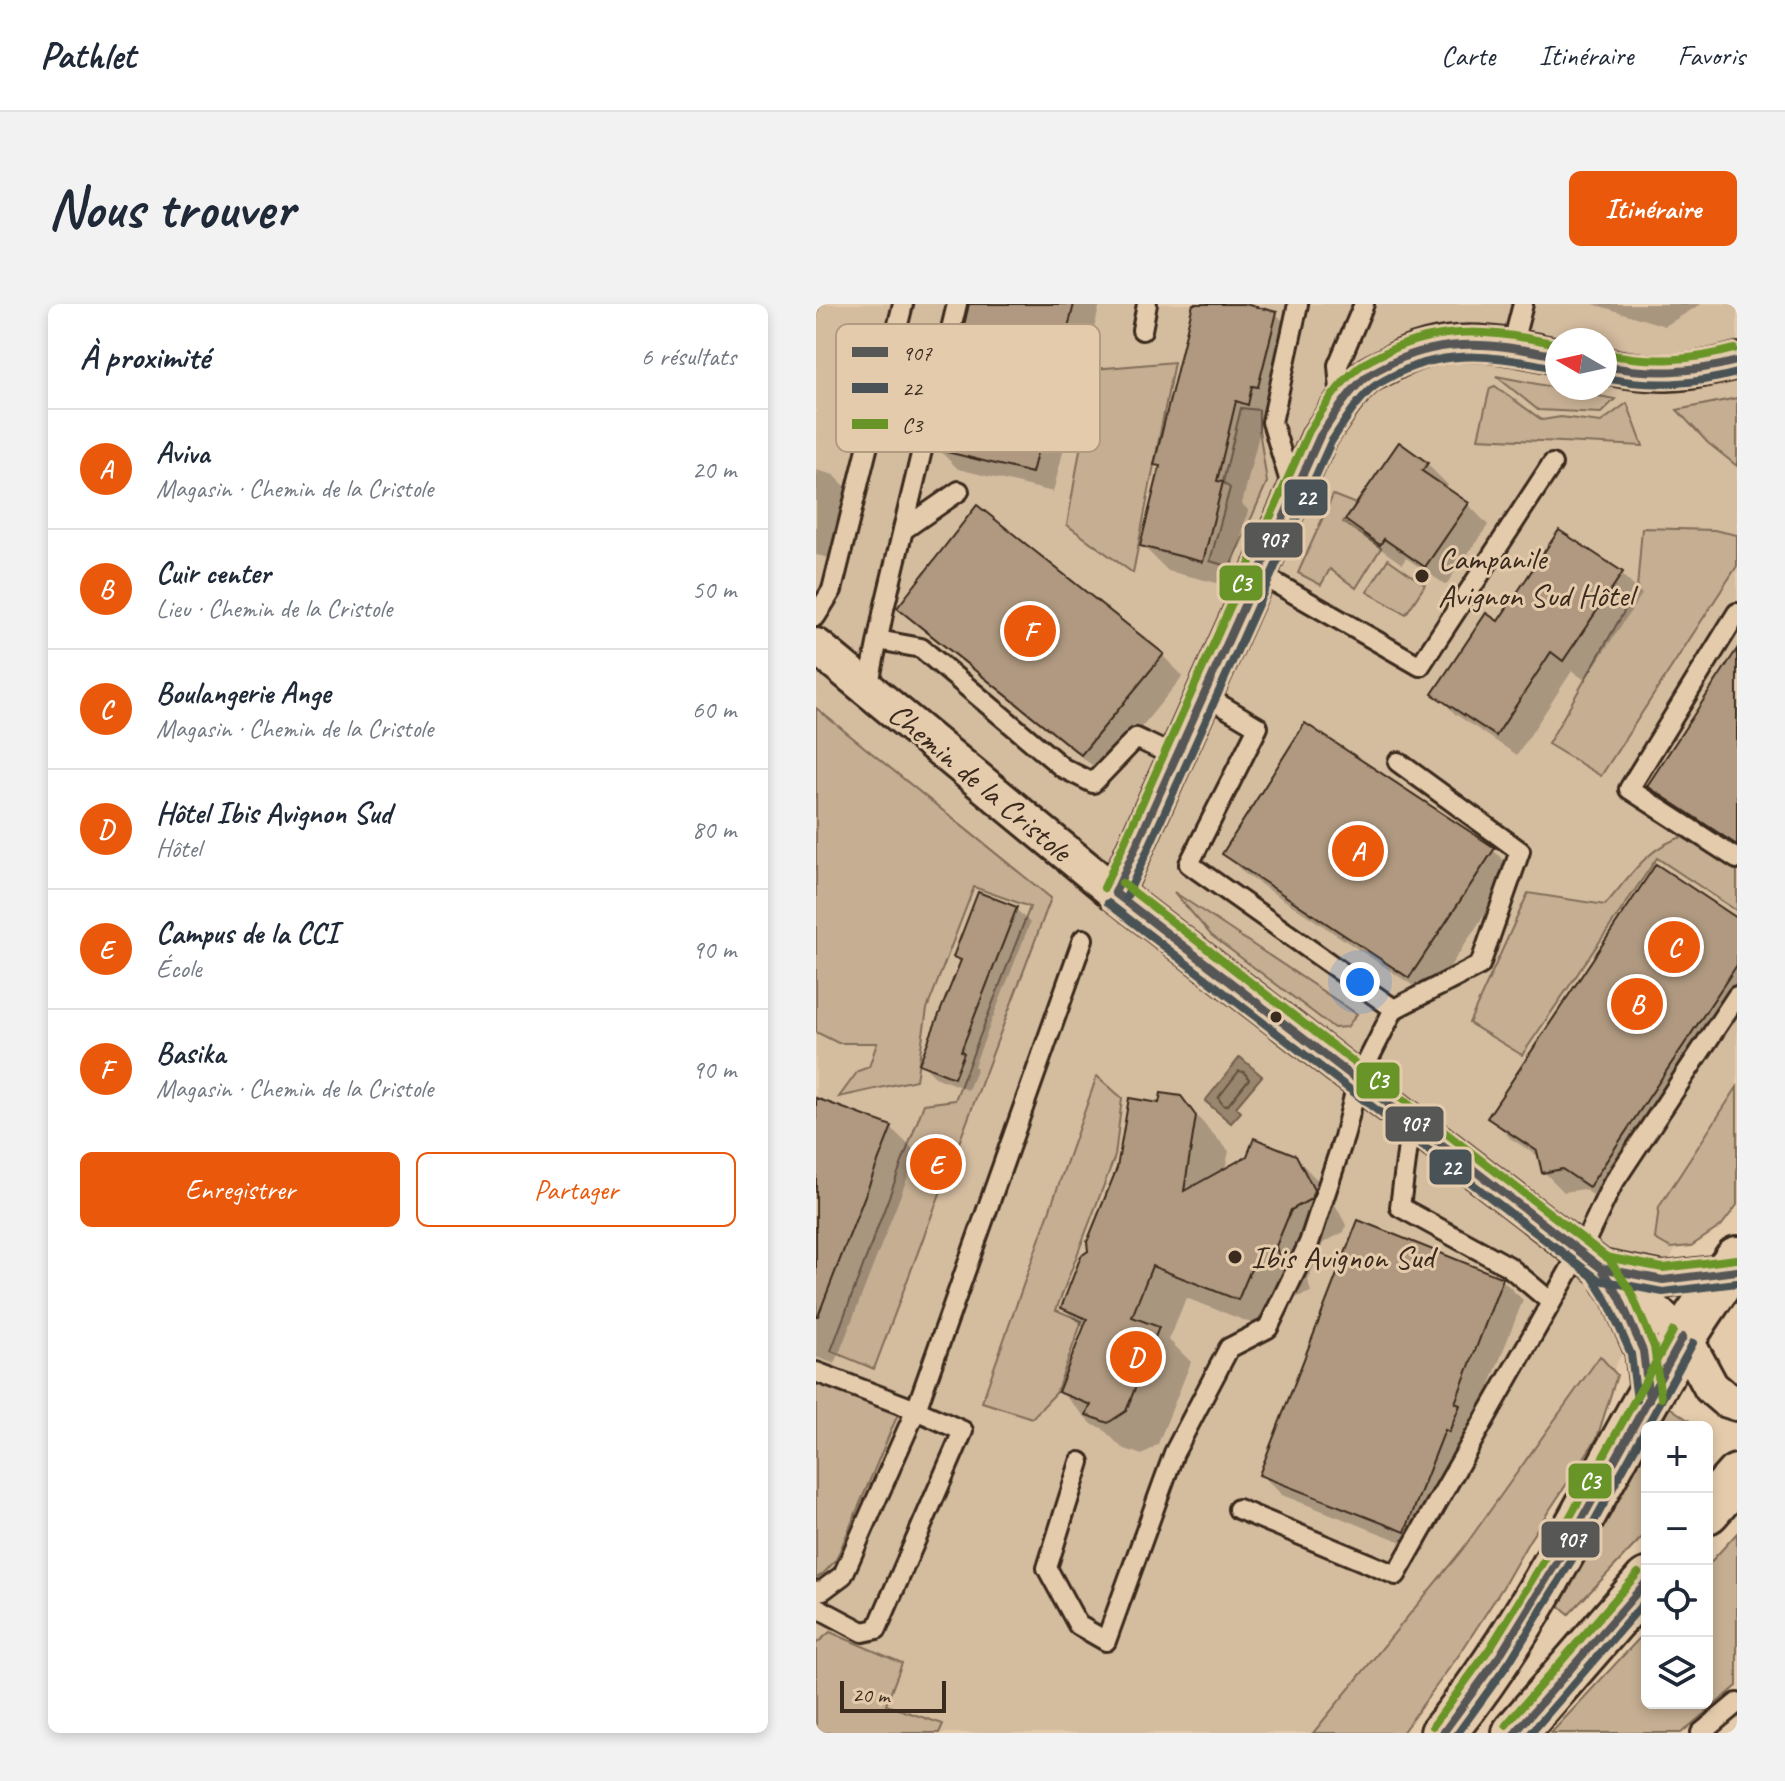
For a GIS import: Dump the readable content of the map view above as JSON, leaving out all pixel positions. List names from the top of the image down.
{
  "streets": {
    "street": ["Chemin de la Cristole"]
  },
  "places": ["Campanile Avignon Sud Hôtel", "Ibis Avignon Sud"],
  "lines": ["transit line C3", "transit line 907", "transit line 22"],
  "legend": ["907", "22", "C3"],
  "scale_bar": "20 m",
  "north": "left",
  "page": {
    "header": "Pathlet",
    "nav": ["Carte", "Itinéraire", "Favoris"],
    "buttons": [
      "Itinéraire",
      ["Enregistrer", "Partager"]
    ],
    "title": "Nous trouver",
    "heading": ["À proximité", "6 résultats"],
    "list": [
      {
        "mark": "A",
        "name": "Aviva",
        "note": "Magasin · Chemin de la Cristole",
        "value": "20 m"
      },
      {
        "mark": "B",
        "name": "Cuir center",
        "note": "Lieu · Chemin de la Cristole",
        "value": "50 m"
      },
      {
        "mark": "C",
        "name": "Boulangerie Ange",
        "note": "Magasin · Chemin de la Cristole",
        "value": "60 m"
      },
      {
        "mark": "D",
        "name": "Hôtel Ibis Avignon Sud",
        "note": "Hôtel",
        "value": "80 m"
      },
      {
        "mark": "E",
        "name": "Campus de la CCI",
        "note": "École",
        "value": "90 m"
      },
      {
        "mark": "F",
        "name": "Basika",
        "note": "Magasin · Chemin de la Cristole",
        "value": "90 m"
      }
    ],
    "pins": [
      "F",
      "A",
      "C",
      "B",
      "E",
      "D"
    ],
    "map_buttons": ["+", "−"],
    "scale": "20 m"
  }
}
